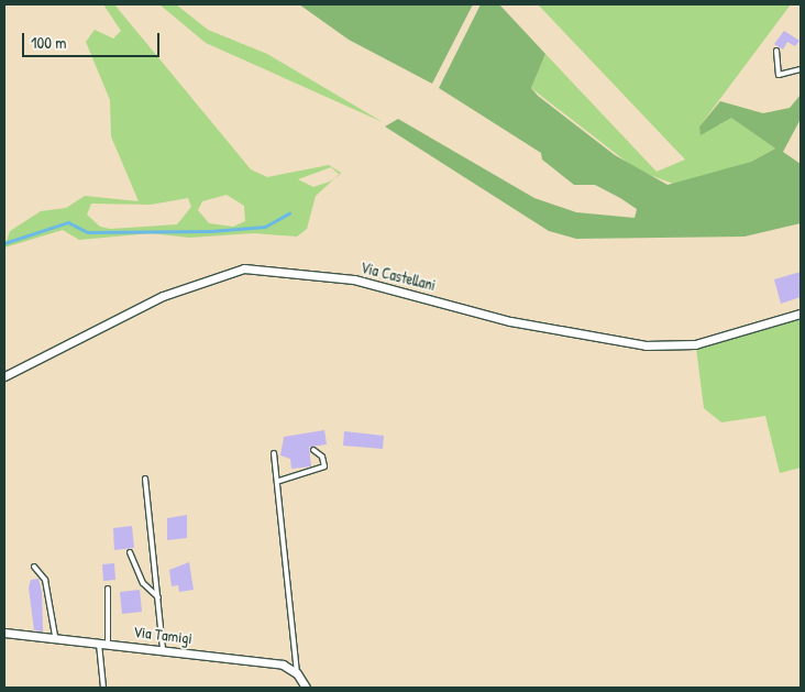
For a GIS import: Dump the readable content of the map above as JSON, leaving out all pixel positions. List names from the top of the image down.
{
  "streets": {
    "street": ["Via Castellani", "Via Tamigi"]
  },
  "scale_bar": "100 m"
}
